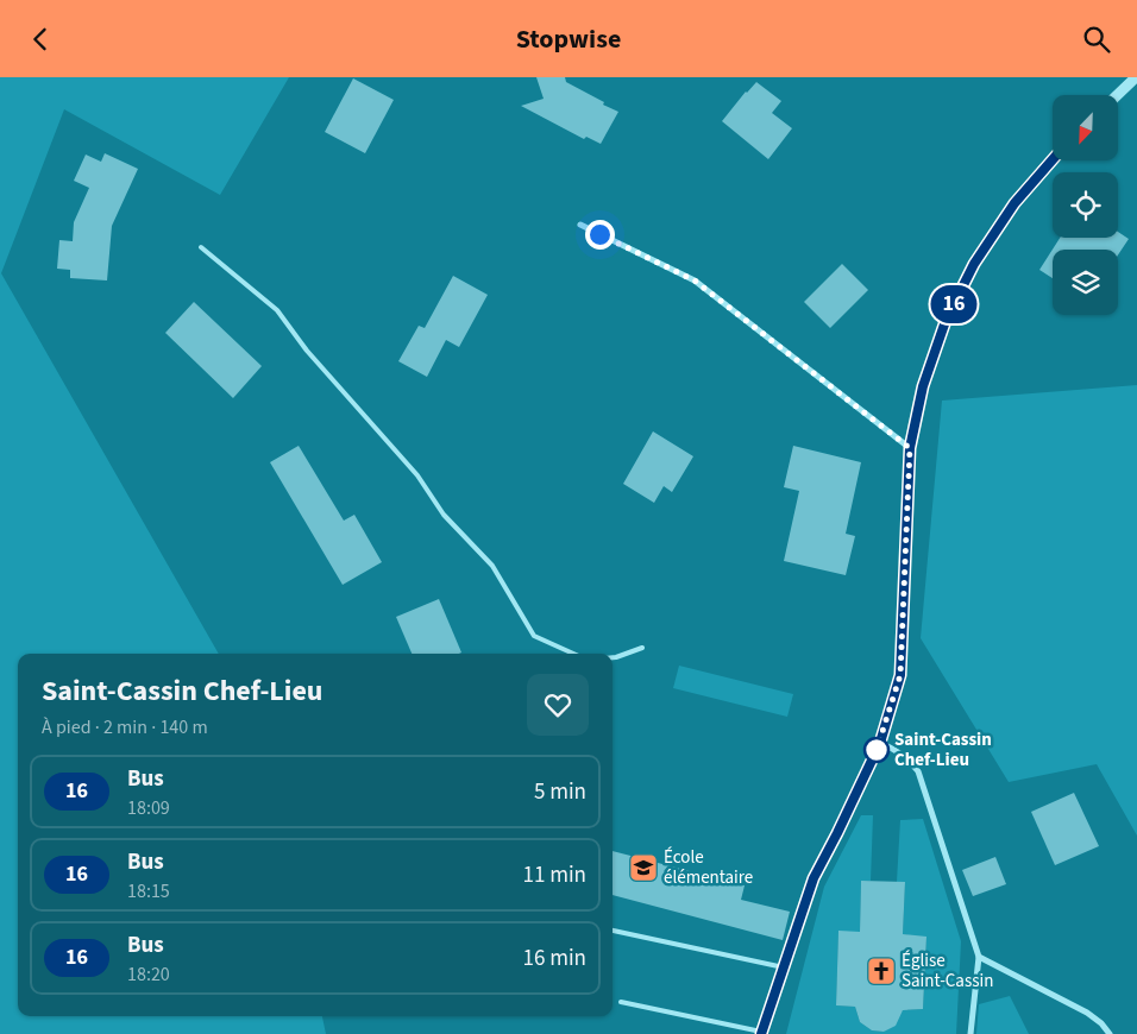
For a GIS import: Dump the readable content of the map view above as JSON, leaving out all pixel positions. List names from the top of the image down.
{
  "places": {
    "other": ["Saint-Cassin Chef-Lieu"],
    "school or university": ["École élémentaire"],
    "church": ["Église Saint-Cassin"]
  },
  "lines": ["bus line 16"],
  "north": "bottom left",
  "page": {
    "header": "Stopwise",
    "on_map": "16",
    "heading": ["Saint-Cassin Chef-Lieu", "À pied · 2 min · 140 m"],
    "list": [
      {
        "mark": "16",
        "name": "Bus",
        "note": "18:09",
        "value": "5 min"
      },
      {
        "mark": "16",
        "name": "Bus",
        "note": "18:15",
        "value": "11 min"
      },
      {
        "mark": "16",
        "name": "Bus",
        "note": "18:20",
        "value": "16 min"
      }
    ]
  }
}
